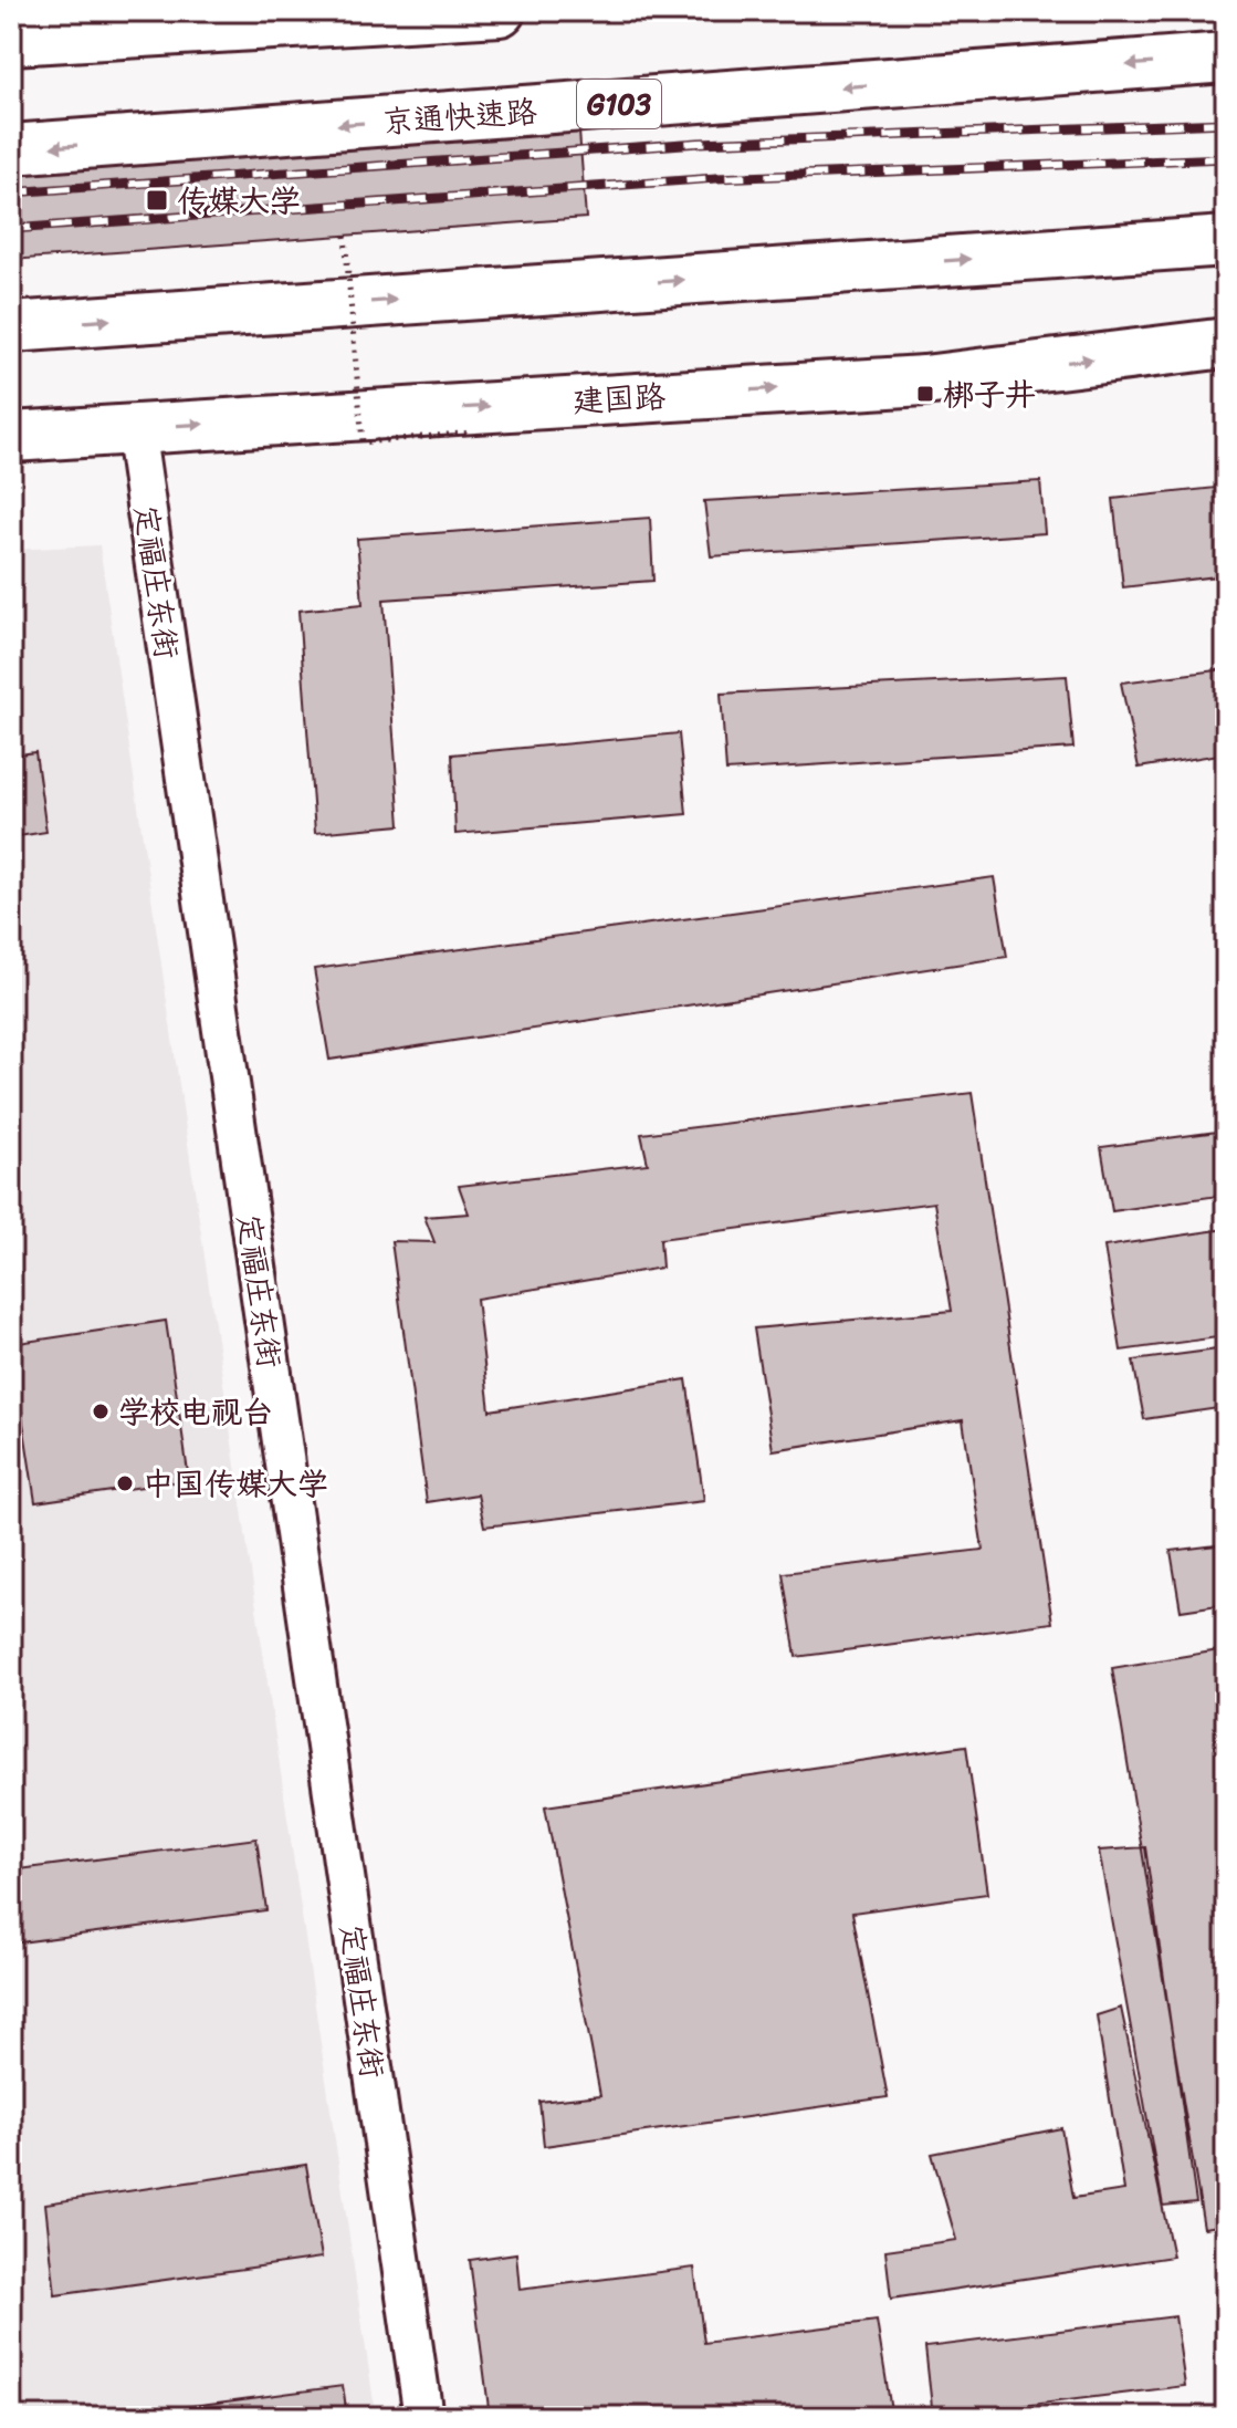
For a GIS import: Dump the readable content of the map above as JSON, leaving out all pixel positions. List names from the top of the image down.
{
  "streets": {
    "main road": ["G103", "京通快速路", "建国路"],
    "street": ["定福庄东街"]
  },
  "crossings": [
    ["建国路", "定福庄东街"]
  ],
  "places": {
    "transit": ["传媒大学", "梆子井"],
    "other": ["学校电视台", "中国传媒大学"]
  }
}
